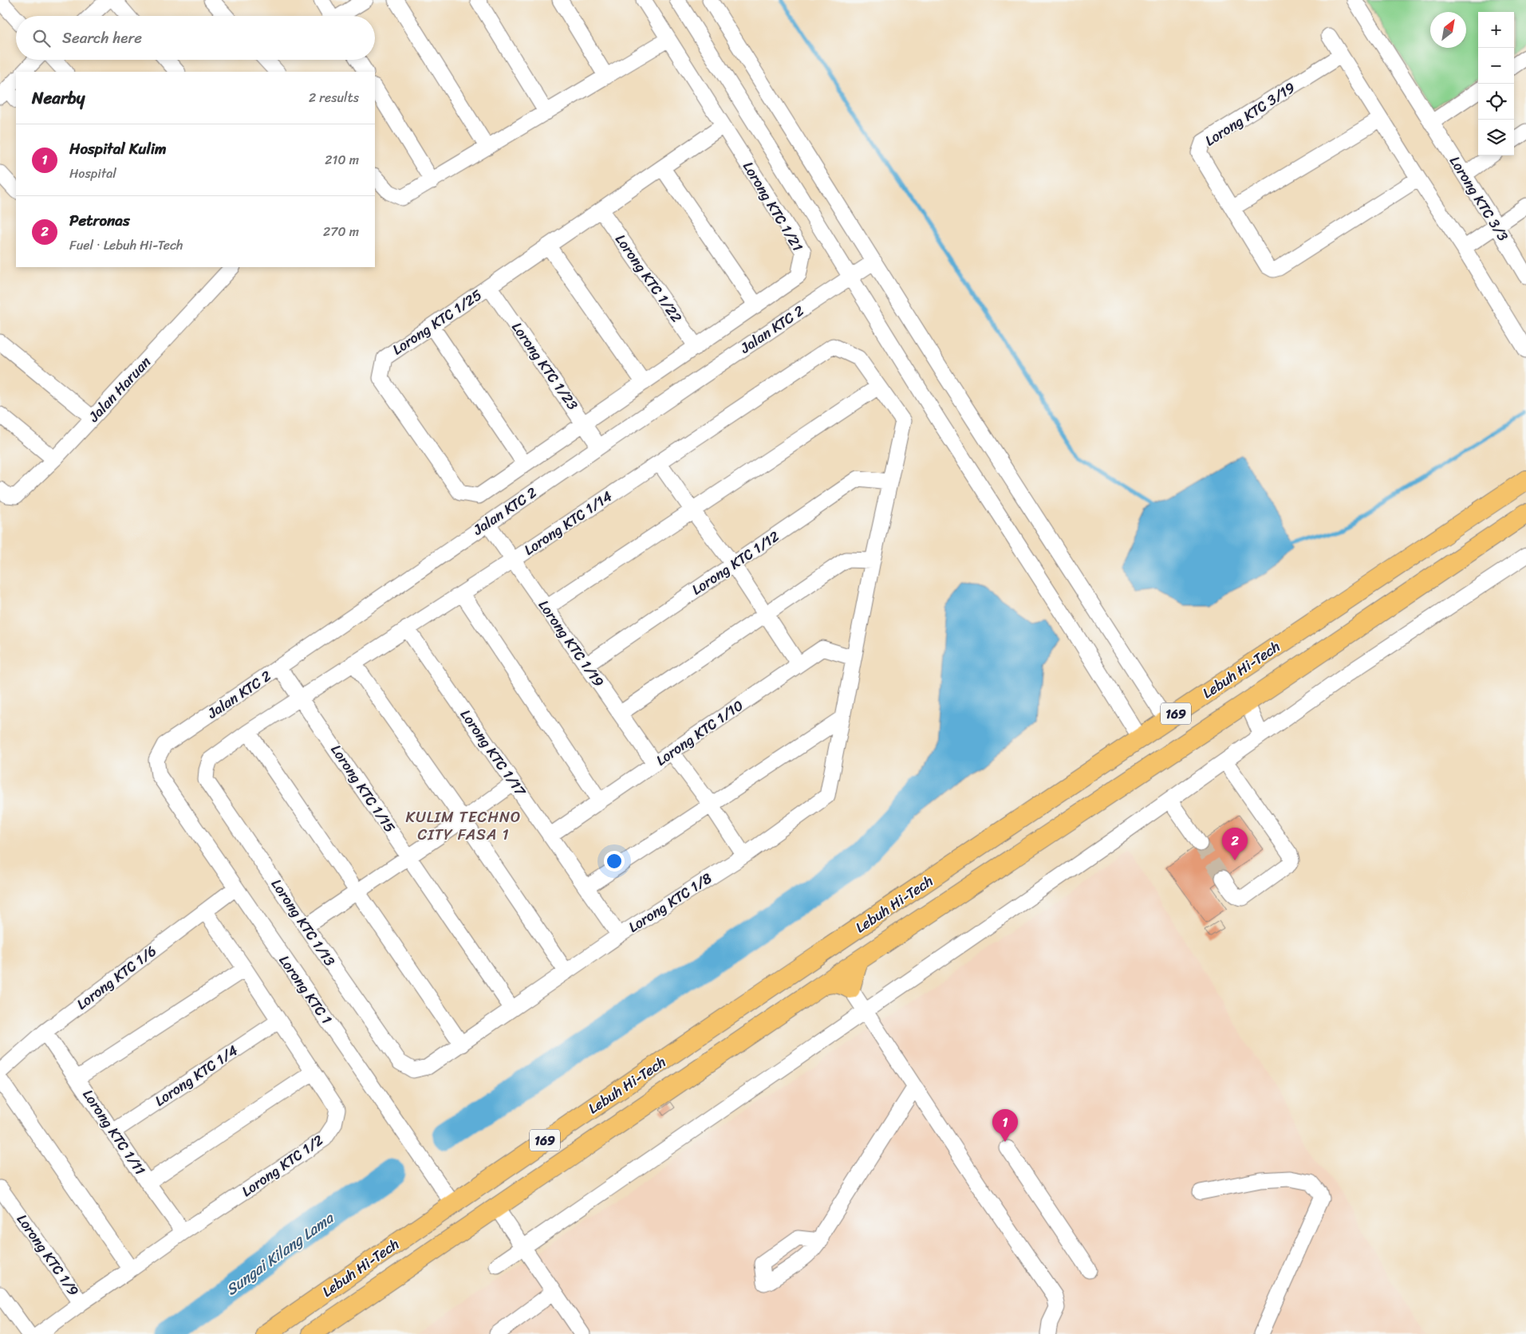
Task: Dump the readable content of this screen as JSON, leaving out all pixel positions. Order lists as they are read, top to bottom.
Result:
{
  "streets": {
    "main road": ["Lebuh Hi-Tech", "169"],
    "street": [
      "Lorong KTC 3/19",
      "Lorong KTC 3/3",
      "Lorong KTC 1/21",
      "Lorong KTC 1/22",
      "Lorong KTC 1/25",
      "Jalan KTC 2",
      "Lorong KTC 1/23",
      "Jalan Haruan",
      "Lorong KTC 1/14",
      "Lorong KTC 1/12",
      "Lorong KTC 1/19",
      "Lorong KTC 1/10",
      "Lorong KTC 1/17",
      "Lorong KTC 1/15",
      "Lorong KTC 1/8",
      "Lorong KTC 1/13",
      "Lorong KTC 1/6",
      "Lorong KTC 1",
      "Lorong KTC 1/4",
      "Lorong KTC 1/11",
      "Lorong KTC 1/2",
      "Lorong KTC 1/9"
    ]
  },
  "crossings": [
    ["Lorong KTC 1/21", "Lorong KTC 1/22"],
    ["Lorong KTC 1/21", "Lorong KTC 1/25"],
    ["Lorong KTC 1/21", "Lorong KTC 1/23"],
    ["Lorong KTC 1/22", "Lorong KTC 1/25"],
    ["Lorong KTC 1/25", "Lorong KTC 1/23"],
    ["Jalan KTC 2", "Lorong KTC 1/23"],
    ["Jalan KTC 2", "Lorong KTC 1/19"],
    ["Jalan KTC 2", "Lorong KTC 1/15"],
    ["Jalan KTC 2", "Lorong KTC 1"],
    ["Lorong KTC 1/14", "Lorong KTC 1/19"],
    ["Lorong KTC 1/14", "Lorong KTC 1/17"],
    ["Lorong KTC 1/14", "Lorong KTC 1/15"],
    ["Lorong KTC 1/14", "Lorong KTC 1/13"],
    ["Lorong KTC 1/12", "Lorong KTC 1/19"],
    ["Lorong KTC 1/19", "Lorong KTC 1/10"],
    ["Lebuh Hi-Tech", "Lorong KTC 1"],
    ["Lorong KTC 1/10", "Lorong KTC 1/17"],
    ["Lorong KTC 1/17", "Lorong KTC 1/8"],
    ["Lorong KTC 1/15", "Lorong KTC 1/8"],
    ["Lorong KTC 1/15", "Lorong KTC 1/13"],
    ["Lorong KTC 1/8", "Lorong KTC 1/13"],
    ["Lorong KTC 1/6", "Lorong KTC 1"],
    ["Lorong KTC 1/6", "Lorong KTC 1/11"],
    ["Lorong KTC 1/6", "Lorong KTC 1/2"],
    ["Lorong KTC 1/4", "Lorong KTC 1/11"],
    ["Lorong KTC 1/4", "Lorong KTC 1/2"],
    ["Lorong KTC 1/11", "Lorong KTC 1/2"],
    ["Lorong KTC 1/2", "Lorong KTC 1/9"]
  ],
  "districts": ["KULIM TECHNO CITY FASA 1"],
  "water": ["Sungai Kilang Lama"],
  "north": "top right",
  "page": {
    "map_buttons": ["+", "−"],
    "search": "Search here",
    "heading": ["Nearby", "2 results"],
    "list": [
      {
        "mark": "1",
        "name": "Hospital Kulim",
        "note": "Hospital",
        "value": "210 m"
      },
      {
        "mark": "2",
        "name": "Petronas",
        "note": "Fuel · Lebuh Hi-Tech",
        "value": "270 m"
      }
    ],
    "pins": ["2", "1"]
  }
}
